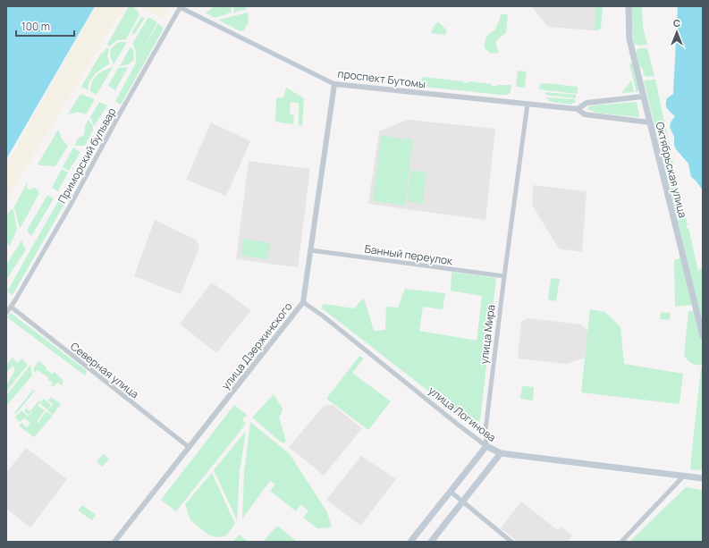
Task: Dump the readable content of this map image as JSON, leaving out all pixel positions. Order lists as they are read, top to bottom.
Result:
{
  "streets": {
    "main road": ["Октябрьская улица", "улица Логинова"],
    "street": [
      "проспект Бутомы",
      "Приморский бульвар",
      "Банный переулок",
      "улица Мира",
      "улица Дзержинского",
      "Северная улица"
    ]
  },
  "crossings": [
    ["проспект Бутомы", "Приморский бульвар"],
    ["проспект Бутомы", "Октябрьская улица"],
    ["проспект Бутомы", "улица Мира"],
    ["проспект Бутомы", "улица Дзержинского"],
    ["Приморский бульвар", "Северная улица"],
    ["Банный переулок", "улица Мира"],
    ["Банный переулок", "улица Дзержинского"],
    ["улица Мира", "улица Логинова"],
    ["улица Дзержинского", "Северная улица"],
    ["улица Дзержинского", "улица Логинова"]
  ],
  "scale_bar": "100 m",
  "north": "top"
}
